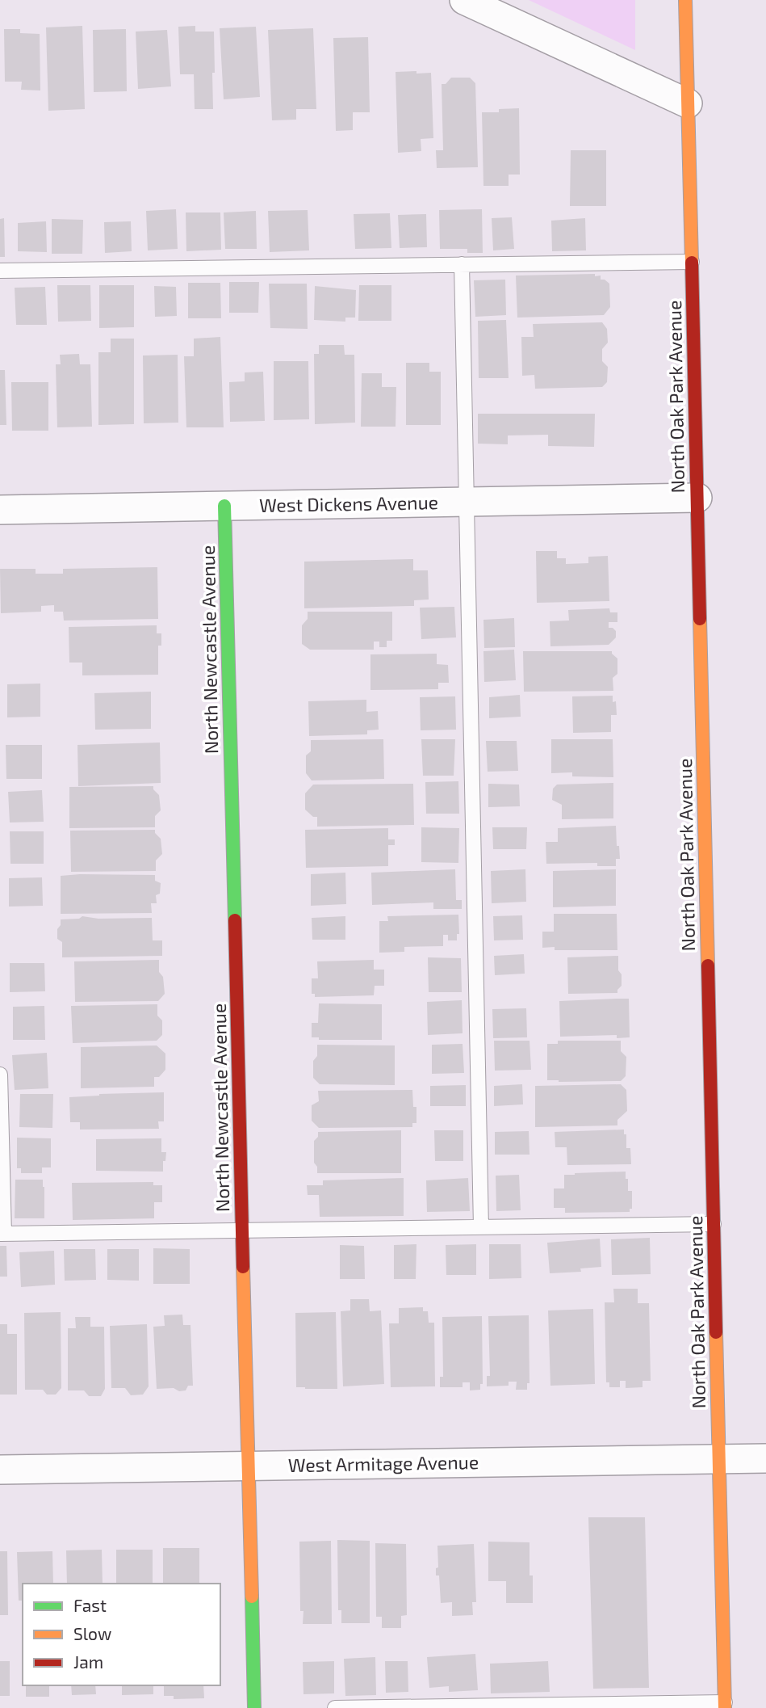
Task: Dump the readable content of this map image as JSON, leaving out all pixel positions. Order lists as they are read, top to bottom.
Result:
{
  "streets": {
    "street": [
      "North Oak Park Avenue",
      "West Dickens Avenue",
      "North Newcastle Avenue",
      "West Armitage Avenue"
    ]
  },
  "crossings": [
    ["North Oak Park Avenue", "West Dickens Avenue"],
    ["North Oak Park Avenue", "West Armitage Avenue"],
    ["West Dickens Avenue", "North Newcastle Avenue"],
    ["North Newcastle Avenue", "West Armitage Avenue"]
  ],
  "legend": ["Fast", "Slow", "Jam"]
}
